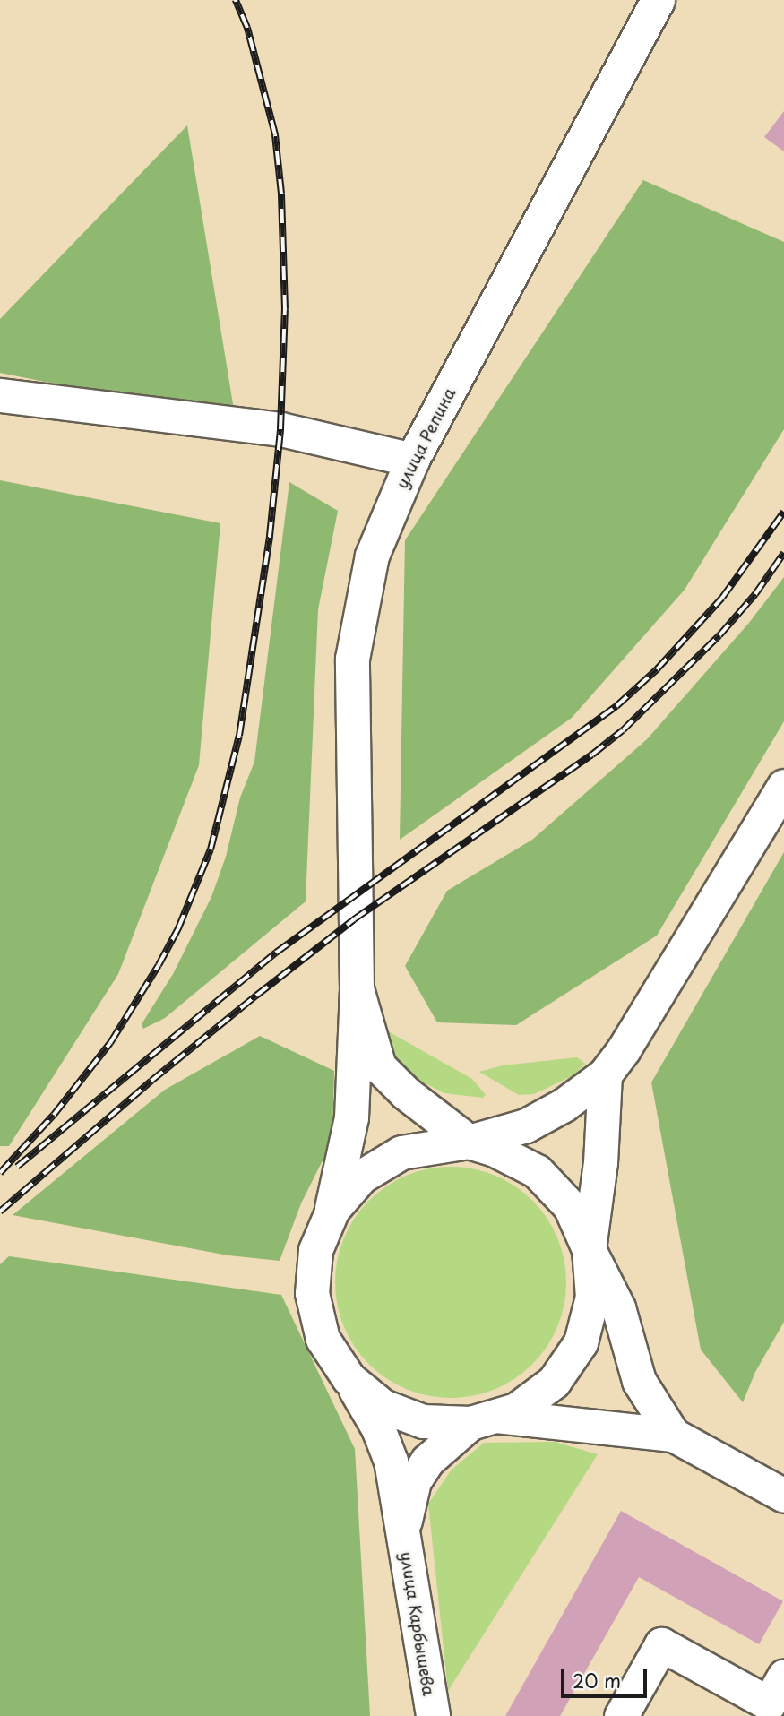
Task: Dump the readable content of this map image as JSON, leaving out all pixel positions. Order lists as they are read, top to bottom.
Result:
{
  "streets": {
    "street": ["улица Репина", "улица Карбышева"]
  },
  "scale_bar": "20 m"
}
